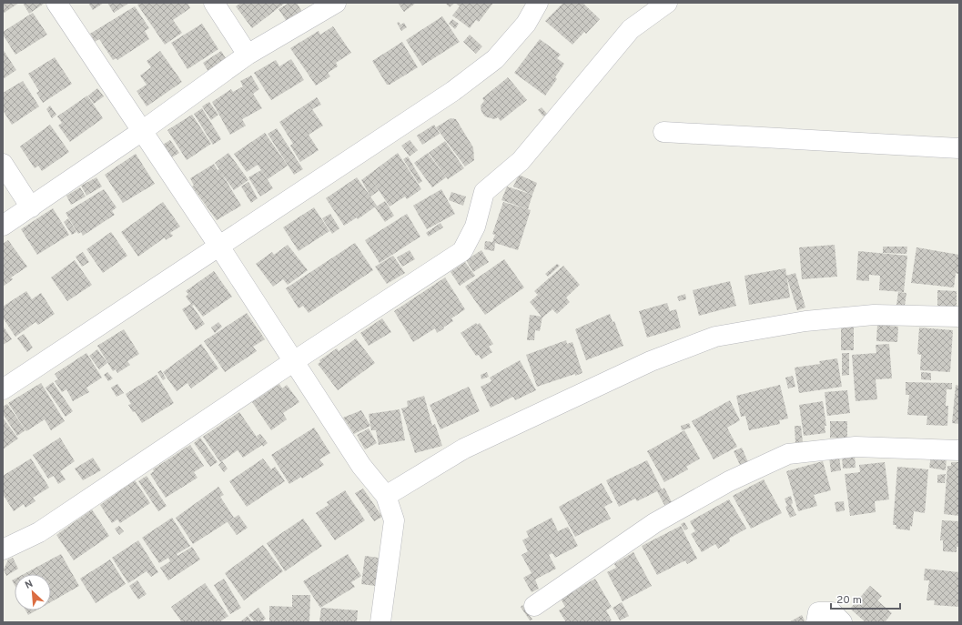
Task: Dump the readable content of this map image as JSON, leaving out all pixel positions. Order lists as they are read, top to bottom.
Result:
{
  "scale_bar": "20 m",
  "north": "top left"
}
